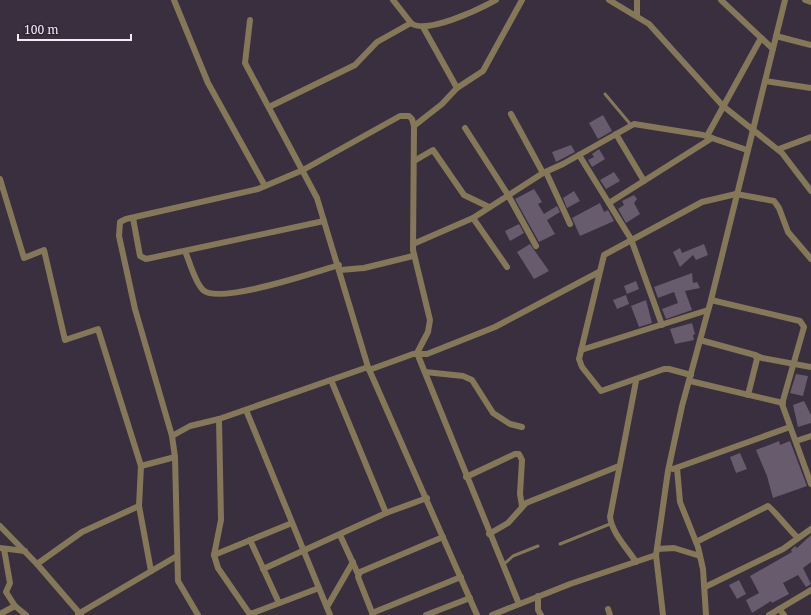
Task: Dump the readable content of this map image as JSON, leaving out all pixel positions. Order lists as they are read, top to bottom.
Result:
{
  "scale_bar": "100 m"
}
